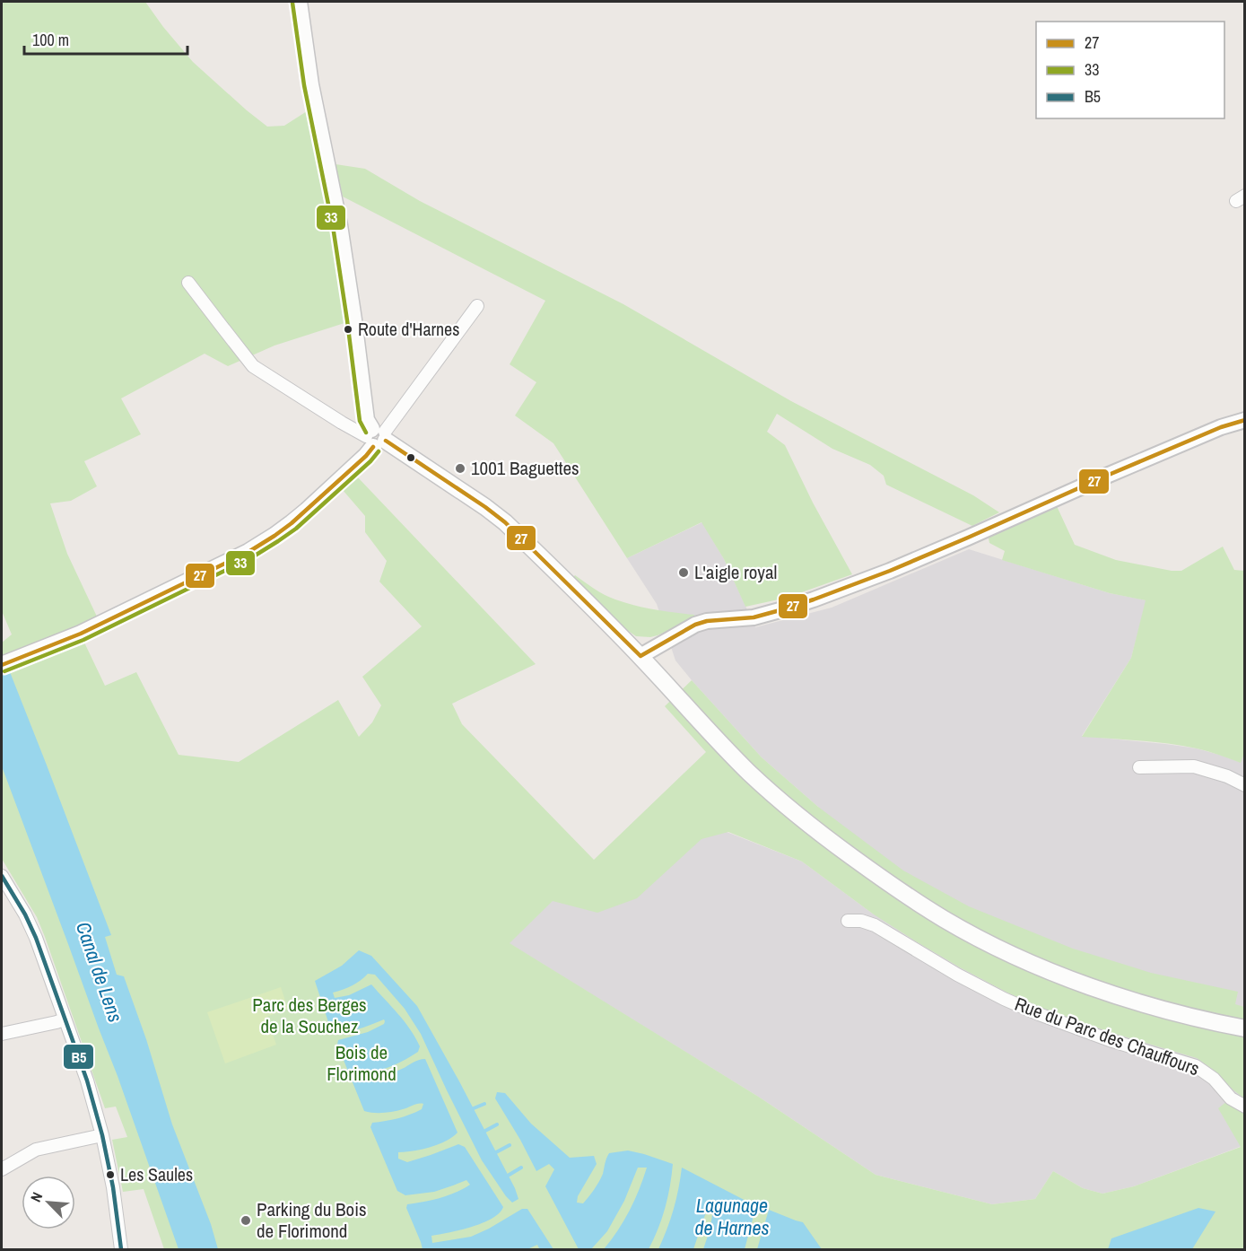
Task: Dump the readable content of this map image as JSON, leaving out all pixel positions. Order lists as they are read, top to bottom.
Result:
{
  "streets": {
    "street": ["Rue du Parc des Chauffours"]
  },
  "water": ["Canal de Lens", "Lagunage de Harnes"],
  "parks": ["Parc des Berges de la Souchez", "Bois de Florimond"],
  "places": [
    "Route d'Harnes",
    "1001 Baguettes",
    "L'aigle royal",
    "Les Saules",
    "Parking du Bois de Florimond"
  ],
  "lines": ["transit line 33", "transit line 27", "transit line B5"],
  "legend": ["27", "33", "B5"],
  "scale_bar": "100 m",
  "north": "top left"
}
